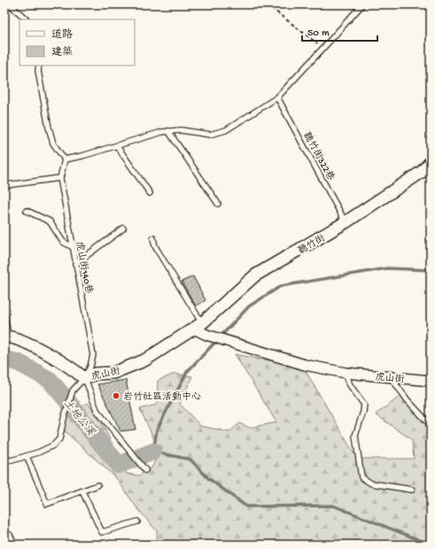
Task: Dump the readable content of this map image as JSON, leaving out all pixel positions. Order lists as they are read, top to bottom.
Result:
{
  "streets": {
    "street": ["聽竹街", "虎山街"],
    "lane": ["聽竹街322巷", "虎山街140巷"]
  },
  "crossings": [
    ["聽竹街322巷", "聽竹街"],
    ["聽竹街", "虎山街"],
    ["虎山街140巷", "虎山街"]
  ],
  "water": ["土地公溪"],
  "places": ["岩竹社區活動中心"],
  "legend": ["道路", "建築"],
  "scale_bar": "50 m"
}
